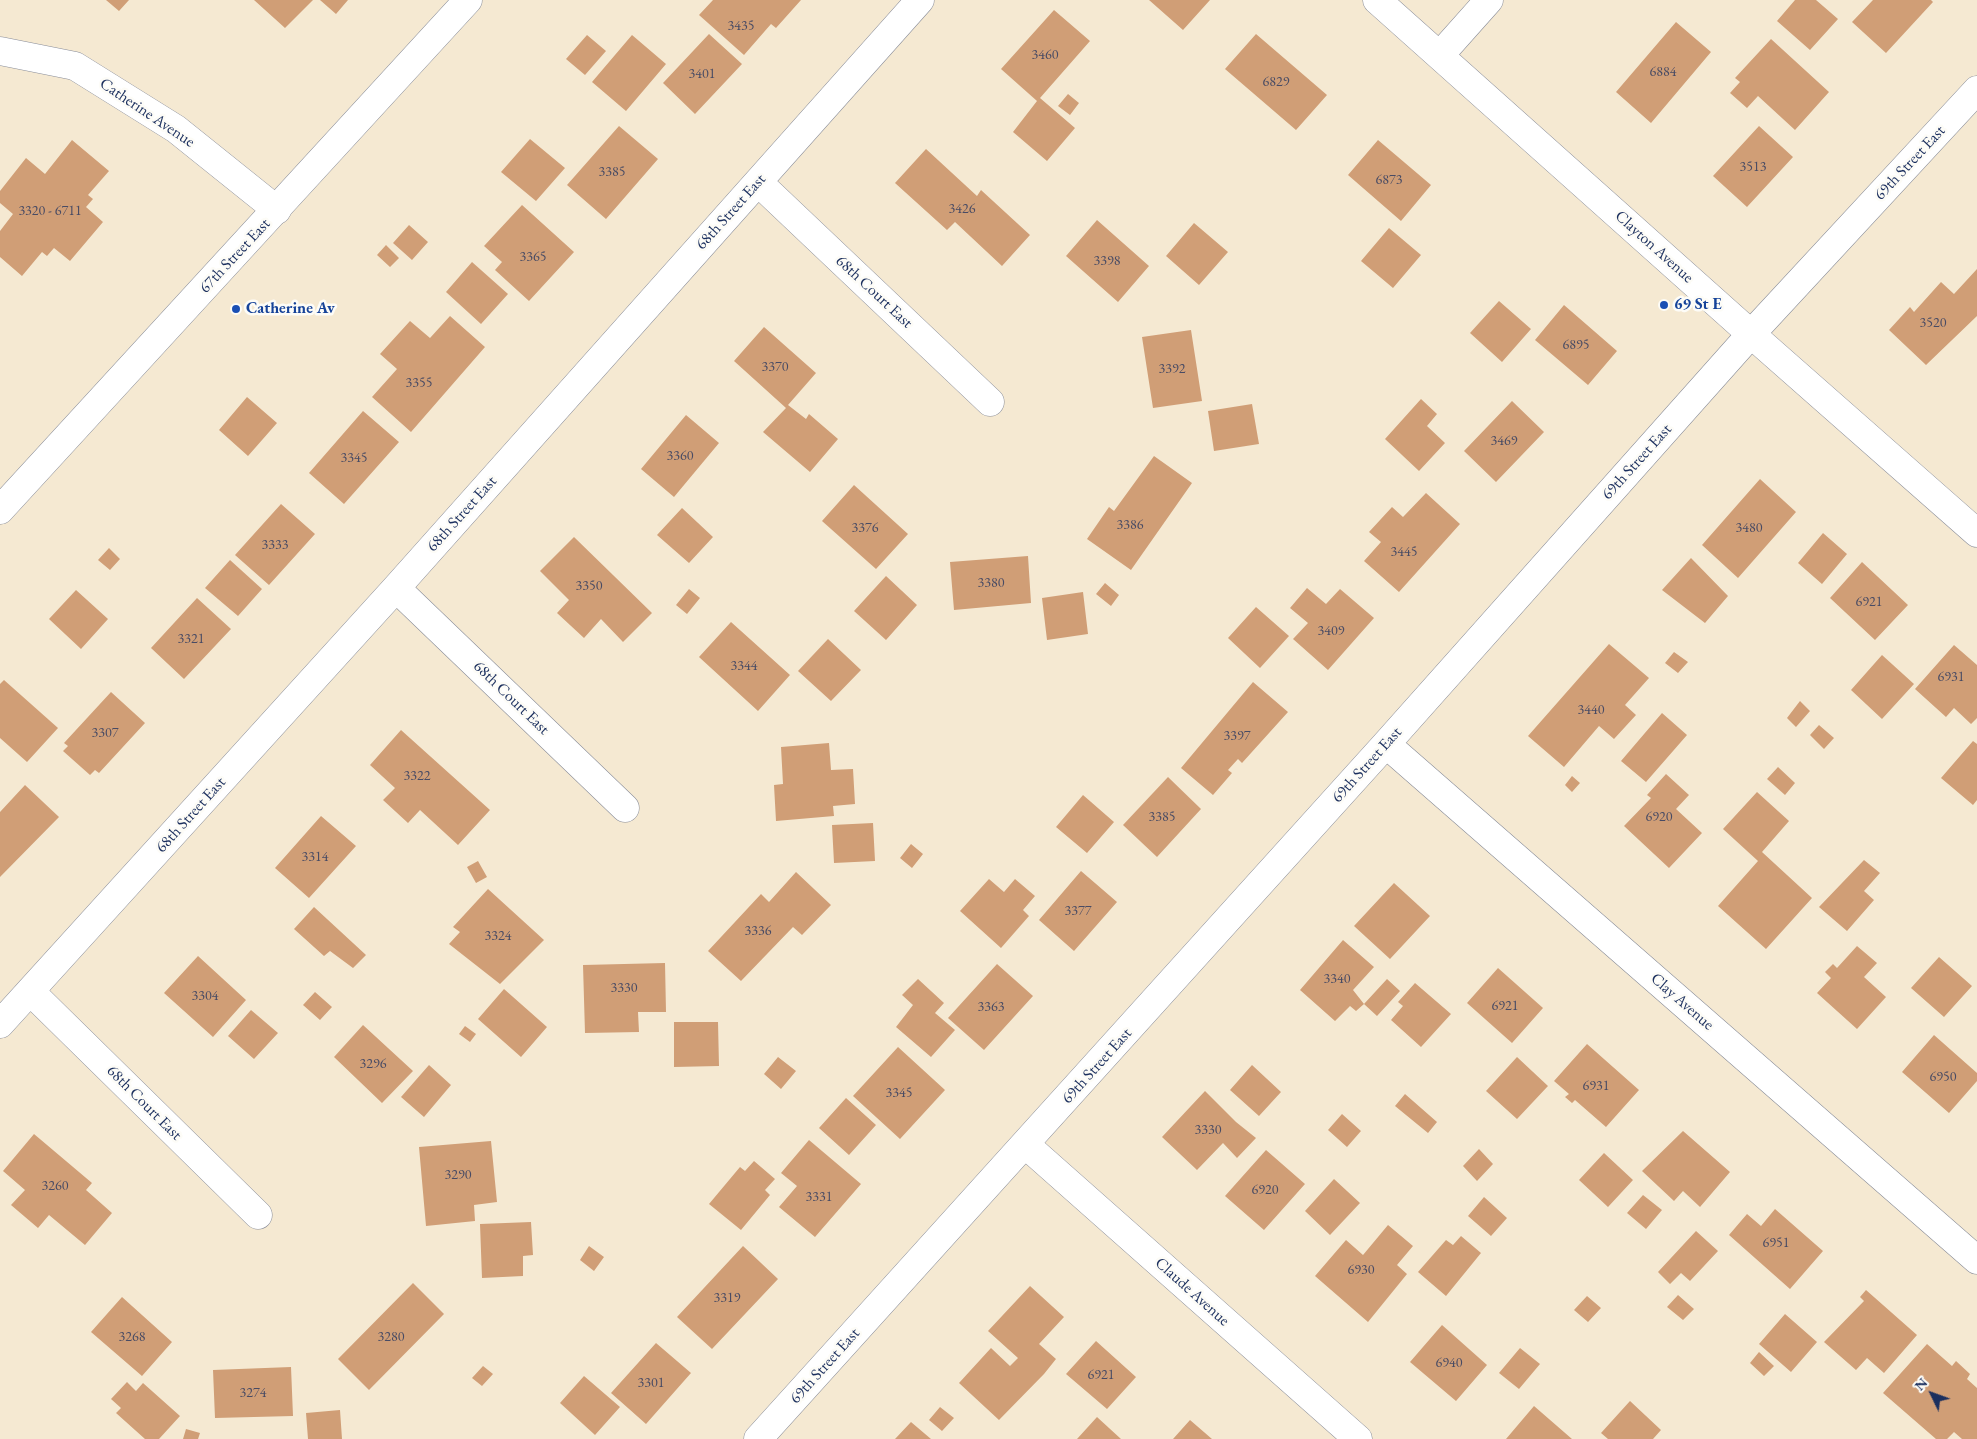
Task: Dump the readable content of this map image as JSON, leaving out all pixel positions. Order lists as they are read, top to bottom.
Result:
{
  "streets": {
    "street": [
      "Catherine Avenue",
      "69th Street East",
      "68th Street East",
      "Clayton Avenue",
      "67th Street East",
      "68th Court East",
      "Clay Avenue",
      "Claude Avenue"
    ]
  },
  "crossings": [
    ["Catherine Avenue", "67th Street East"],
    ["69th Street East", "Clayton Avenue"],
    ["69th Street East", "Clay Avenue"],
    ["69th Street East", "Claude Avenue"],
    ["68th Street East", "68th Court East"]
  ],
  "places": ["69 St E", "Catherine Av"],
  "house_numbers": [
    "3435",
    "3460",
    "6884",
    "3401",
    "6829",
    "3513",
    "3385",
    "6873",
    "3426",
    "3320 - 6711",
    "3365",
    "3398",
    "3520",
    "6895",
    "3370",
    "3392",
    "3355",
    "3469",
    "3360",
    "3345",
    "3386",
    "3376",
    "3480",
    "3333",
    "3445",
    "3380",
    "3350",
    "6921",
    "3409",
    "3321",
    "3344",
    "6931",
    "3440",
    "3307",
    "3397",
    "3322",
    "3385",
    "6920",
    "3314",
    "3377",
    "3336",
    "3324",
    "3340",
    "3330",
    "3304",
    "6921",
    "3363",
    "3296",
    "6950",
    "6931",
    "3345",
    "3330",
    "3290",
    "3260",
    "6920",
    "3331",
    "6951",
    "6930",
    "3319",
    "3268",
    "3280",
    "6940",
    "6921",
    "3301",
    "3274"
  ],
  "north": "top left"
}
